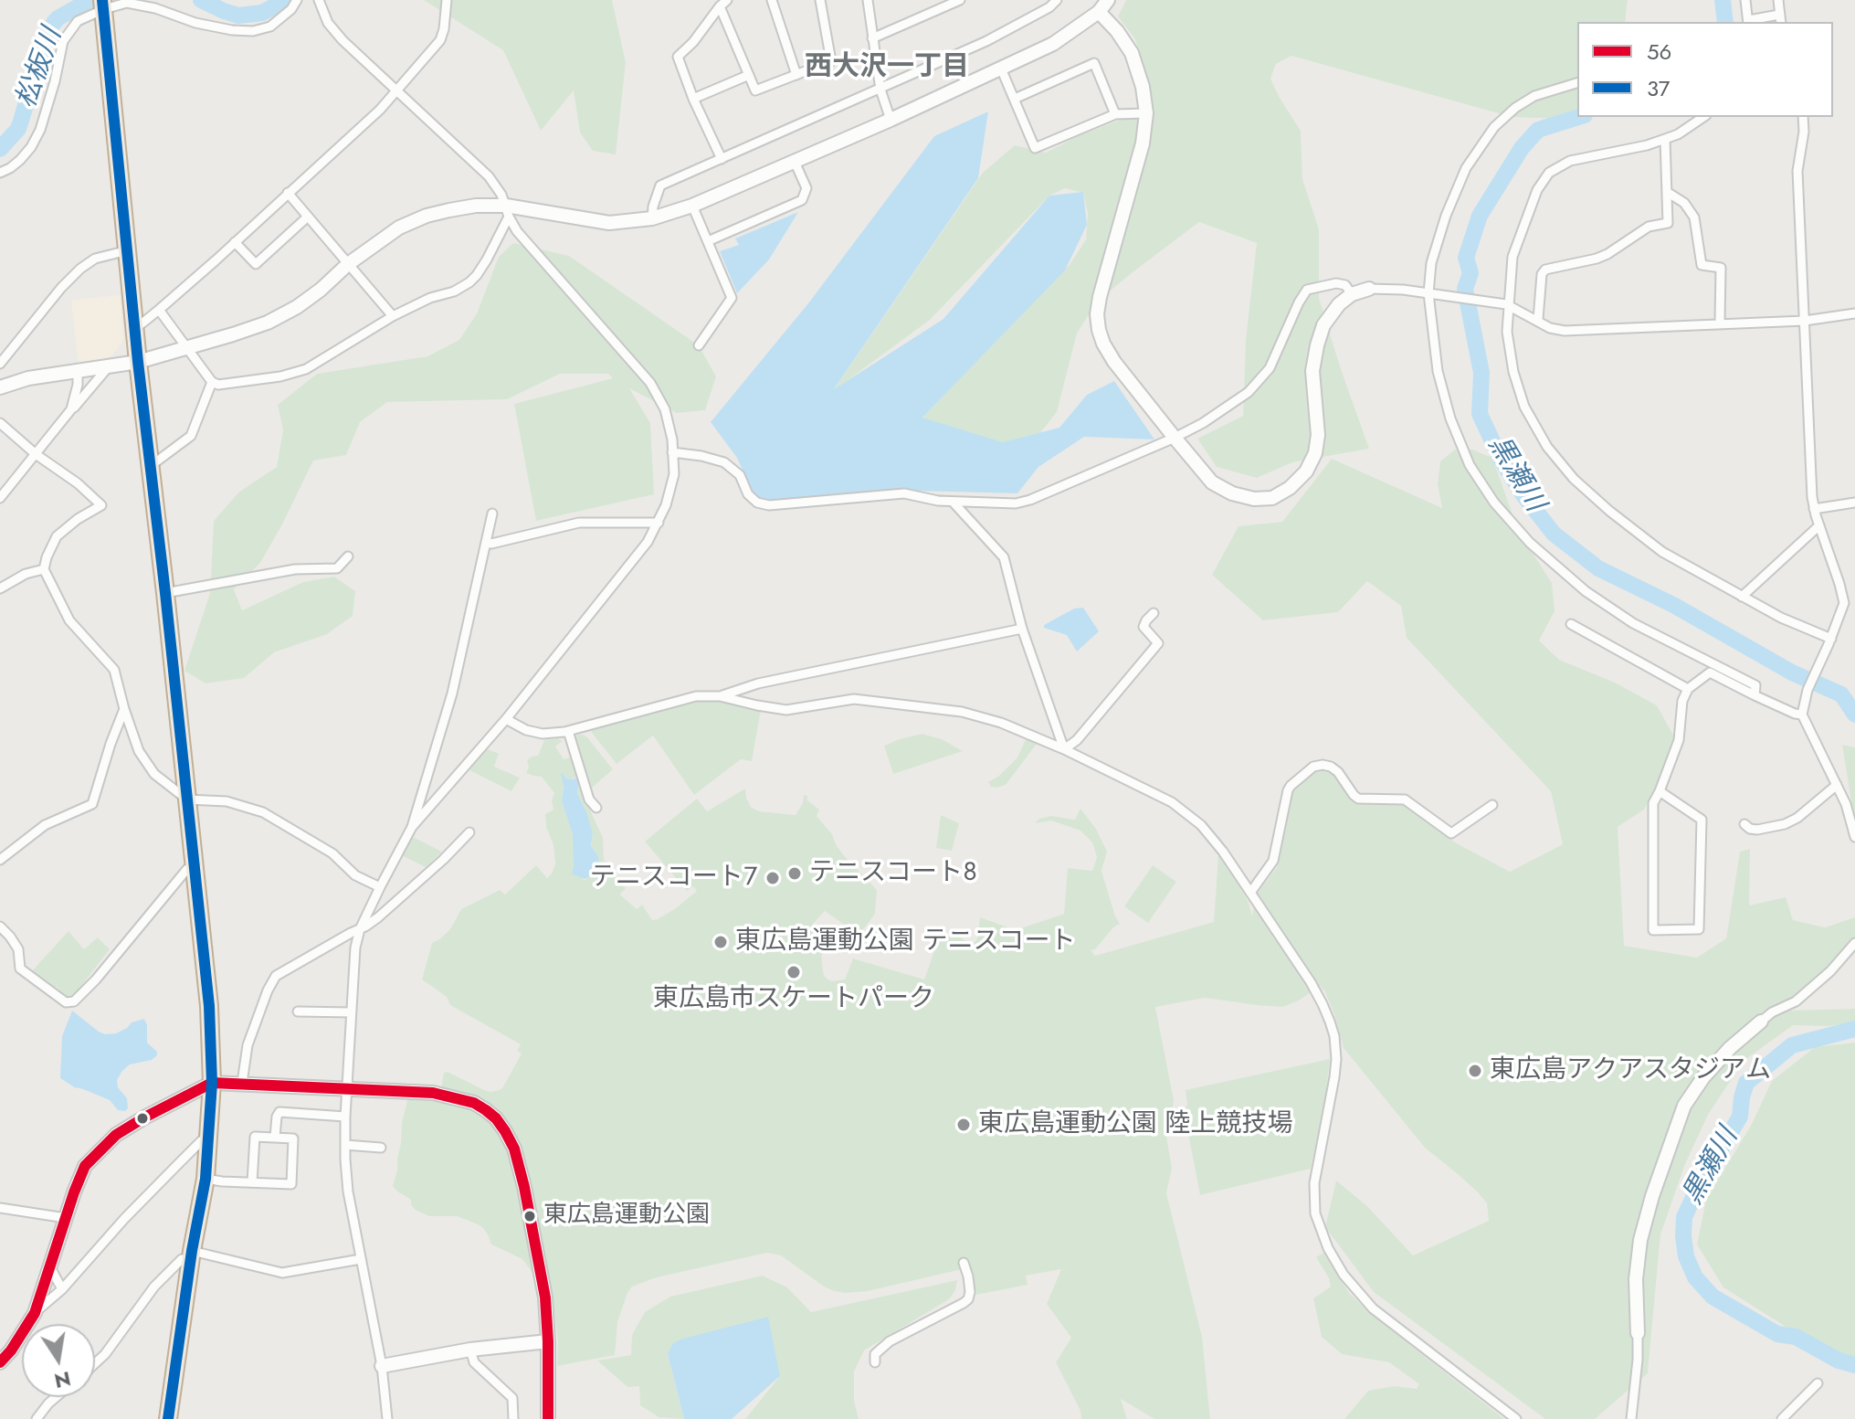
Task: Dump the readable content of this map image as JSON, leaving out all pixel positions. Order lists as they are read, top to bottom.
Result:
{
  "districts": ["西大沢一丁目"],
  "water": ["松板川", "黒瀬川"],
  "places": [
    "テニスコート８",
    "テニスコート７",
    "東広島運動公園 テニスコート",
    "東広島市スケートパーク",
    "東広島アクアスタジアム",
    "東広島運動公園 陸上競技場",
    "東広島運動公園"
  ],
  "lines": ["transit line 37", "transit line 56"],
  "legend": ["56", "37"],
  "north": "bottom"
}
